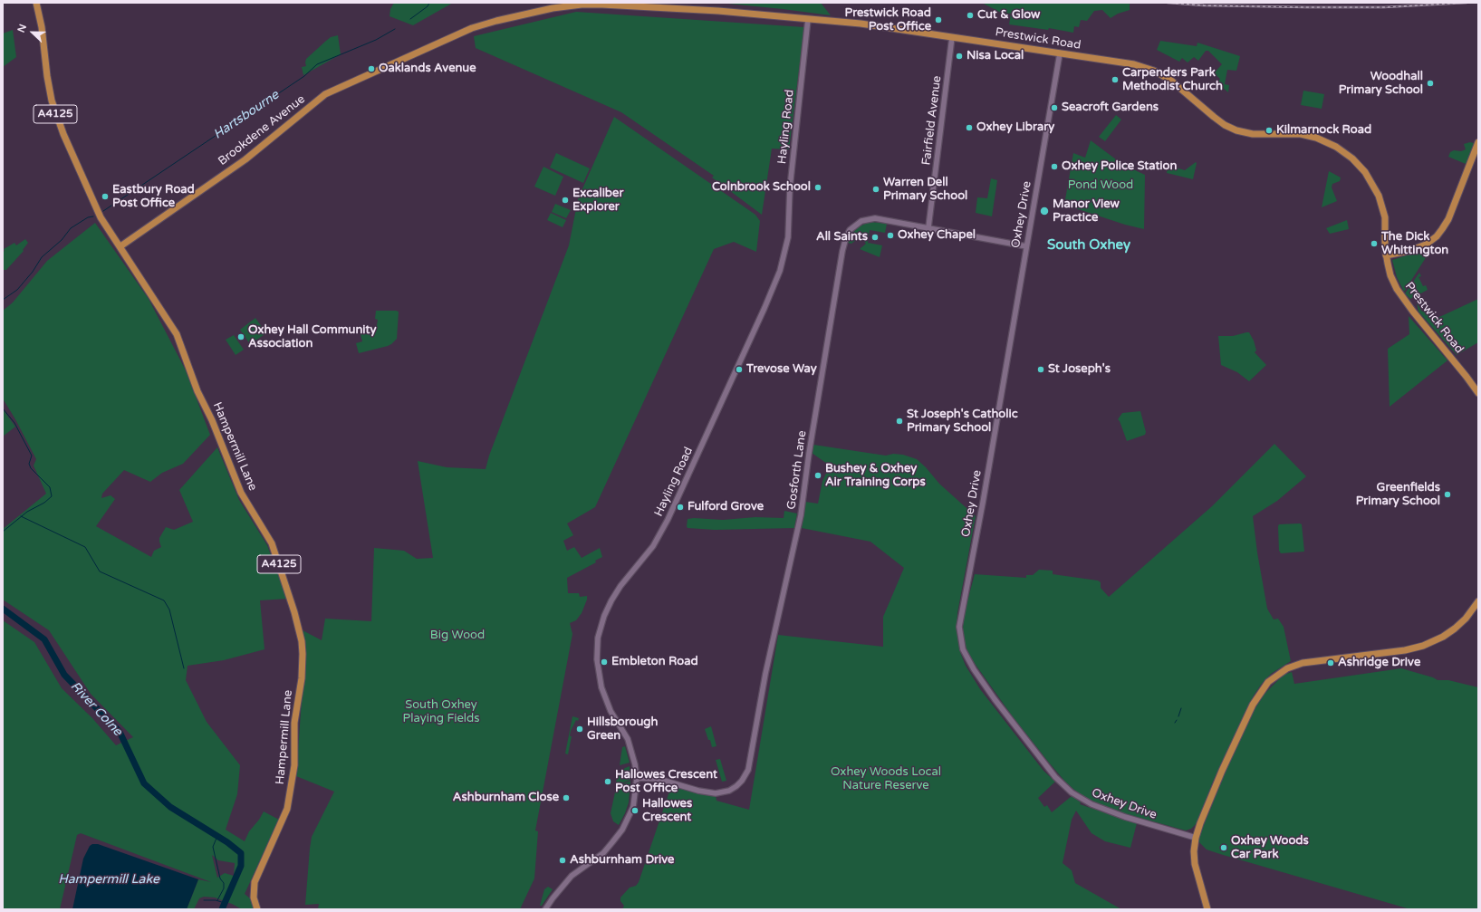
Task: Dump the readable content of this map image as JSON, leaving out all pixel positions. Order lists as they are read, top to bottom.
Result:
{
  "streets": {
    "main road": [
      "Prestwick Road",
      "A4125",
      "Brookdene Avenue",
      "Hampermill Lane"
    ],
    "street": [
      "Fairfield Avenue",
      "Hayling Road",
      "Oxhey Drive",
      "Gosforth Lane"
    ]
  },
  "crossings": [
    ["Prestwick Road", "Fairfield Avenue"],
    ["Prestwick Road", "Hayling Road"],
    ["Prestwick Road", "Brookdene Avenue"],
    ["Prestwick Road", "Oxhey Drive"],
    ["Fairfield Avenue", "Gosforth Lane"],
    ["Hayling Road", "Gosforth Lane"],
    ["Brookdene Avenue", "Hampermill Lane"],
    ["Oxhey Drive", "Gosforth Lane"]
  ],
  "districts": ["South Oxhey"],
  "water": ["Hartsbourne", "River Colne", "Hampermill Lake"],
  "parks": [
    "Pond Wood",
    "Big Wood",
    "South Oxhey Playing Fields",
    "Oxhey Woods Local Nature Reserve"
  ],
  "places": [
    "Cut & Glow",
    "Prestwick Road Post Office",
    "Nisa Local",
    "Oaklands Avenue",
    "Carpenders Park Methodist Church",
    "Woodhall Primary School",
    "Seacroft Gardens",
    "Oxhey Library",
    "Kilmarnock Road",
    "Oxhey Police Station",
    "Colnbrook School",
    "Warren Dell Primary School",
    "Eastbury Road Post Office",
    "Excaliber Explorer",
    "Manor View Practice",
    "Oxhey Chapel",
    "All Saints",
    "The Dick Whittington",
    "Oxhey Hall Community Association",
    "Trevose Way",
    "St Joseph's",
    "St Joseph's Catholic Primary School",
    "Bushey & Oxhey Air Training Corps",
    "Greenfields Primary School",
    "Fulford Grove",
    "Embleton Road",
    "Ashridge Drive",
    "Hillsborough Green",
    "Hallowes Crescent Post Office",
    "Ashburnham Close",
    "Hallowes Crescent",
    "Oxhey Woods Car Park",
    "Ashburnham Drive"
  ],
  "north": "left"
}
